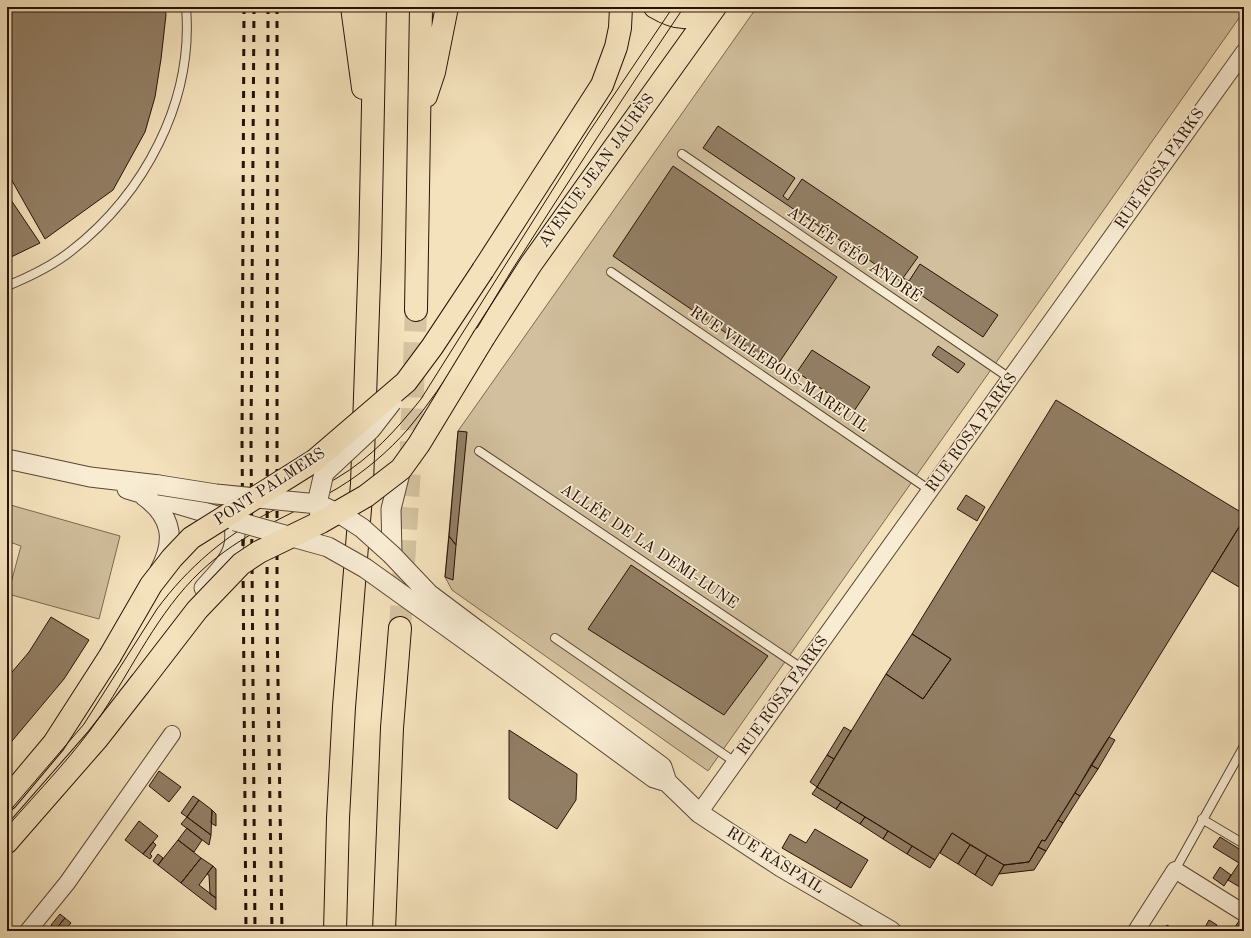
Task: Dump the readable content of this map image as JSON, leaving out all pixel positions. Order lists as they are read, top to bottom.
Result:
{
  "streets": {
    "main road": ["AVENUE JEAN JAURÈS", "PONT PALMERS"],
    "street": ["RUE ROSA PARKS", "RUE RASPAIL"],
    "lane": ["ALLÉE GÉO ANDRÉ", "RUE VILLEBOIS-MAREUIL", "ALLÉE DE LA DEMI-LUNE"]
  },
  "crossings": [
    ["RUE ROSA PARKS", "ALLÉE GÉO ANDRÉ"],
    ["RUE ROSA PARKS", "RUE VILLEBOIS-MAREUIL"],
    ["RUE ROSA PARKS", "ALLÉE DE LA DEMI-LUNE"],
    ["RUE ROSA PARKS", "RUE RASPAIL"]
  ]
}
